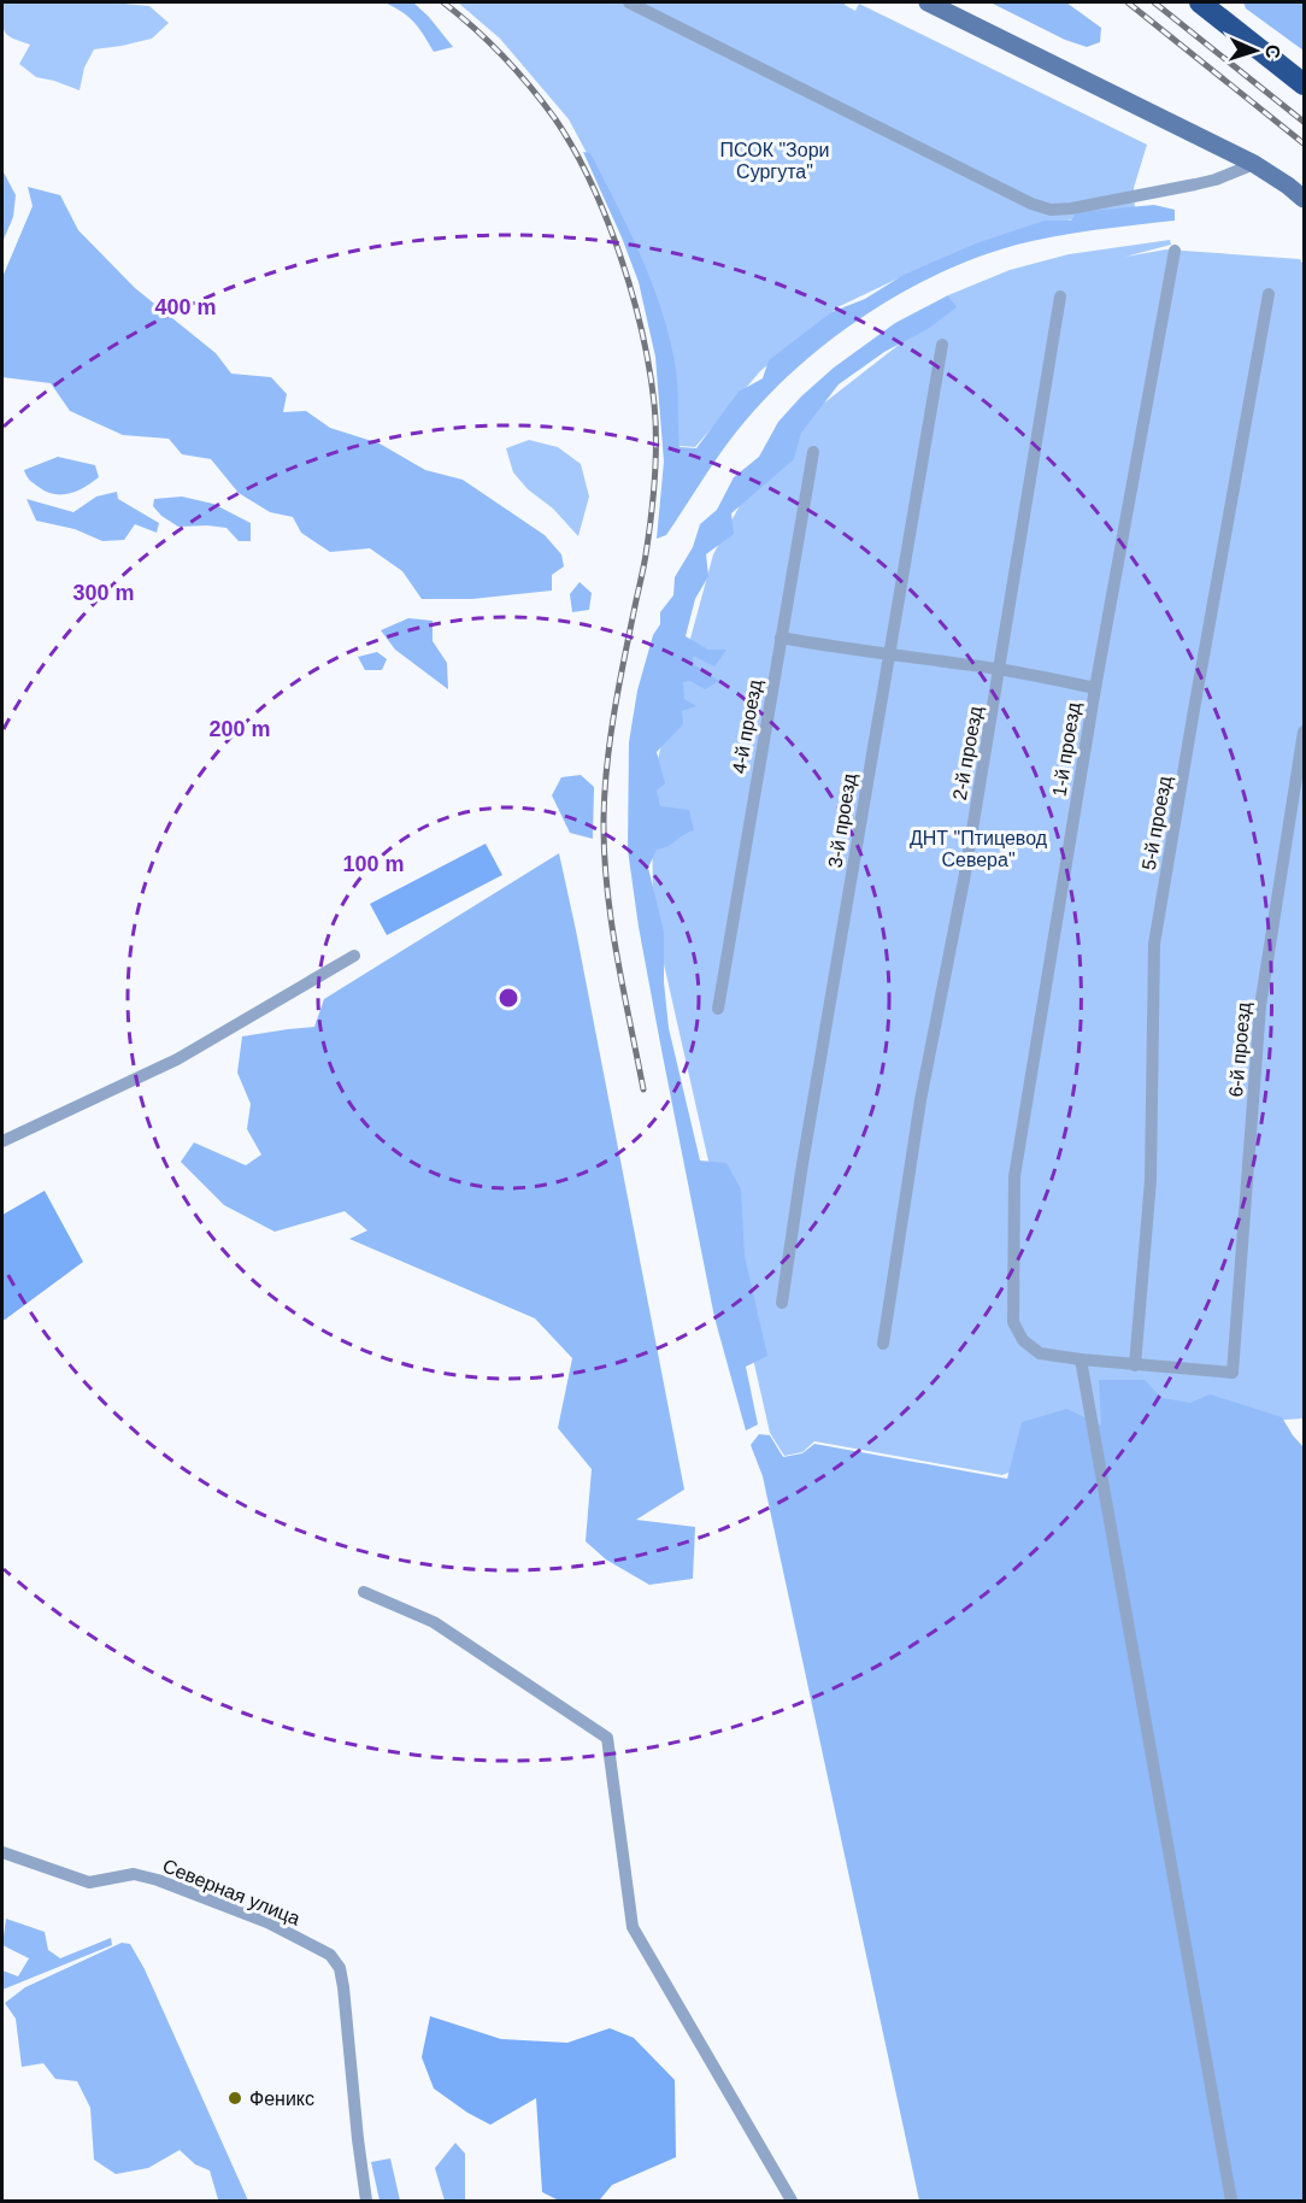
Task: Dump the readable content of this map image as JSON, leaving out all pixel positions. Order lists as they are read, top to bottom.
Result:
{
  "streets": {
    "street": [
      "4-й проезд",
      "1-й проезд",
      "2-й проезд",
      "3-й проезд",
      "5-й проезд",
      "6-й проезд",
      "Северная улица"
    ]
  },
  "crossings": [
    ["5-й проезд", "6-й проезд"]
  ],
  "parks": ["ПСОК \"Зори Сургута\"", "ДНТ \"Птицевод Севера\""],
  "places": ["Феникс"],
  "north": "right",
  "rings": [
    "400 m",
    "300 m",
    "200 m",
    "100 m"
  ]
}
